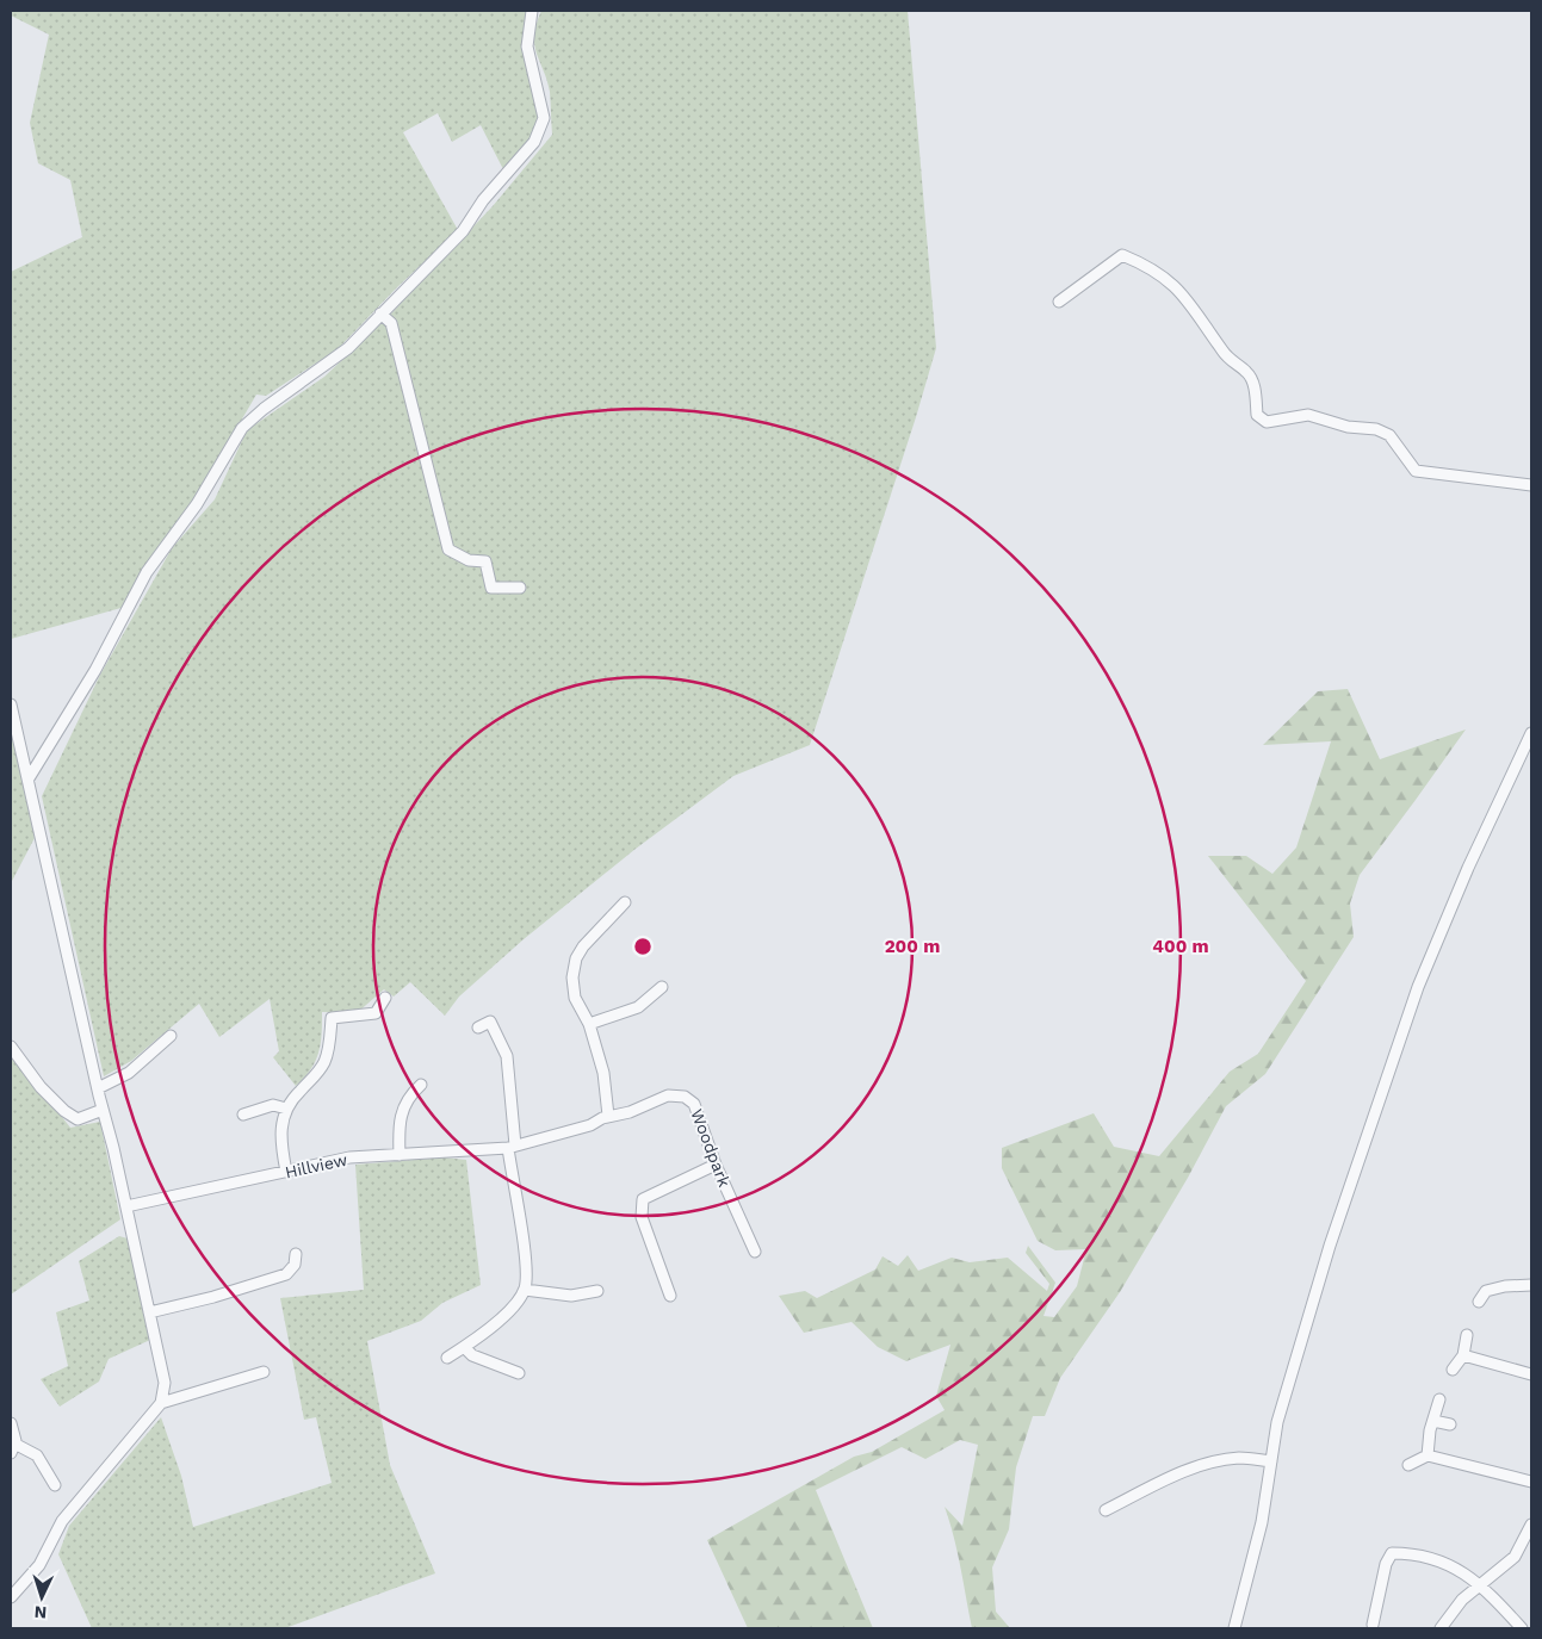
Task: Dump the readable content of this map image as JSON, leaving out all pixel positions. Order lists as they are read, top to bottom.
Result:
{
  "streets": {
    "street": ["Woodpark", "Hillview"]
  },
  "crossings": [
    ["Woodpark", "Hillview"]
  ],
  "north": "bottom",
  "rings": ["200 m", "400 m"]
}
